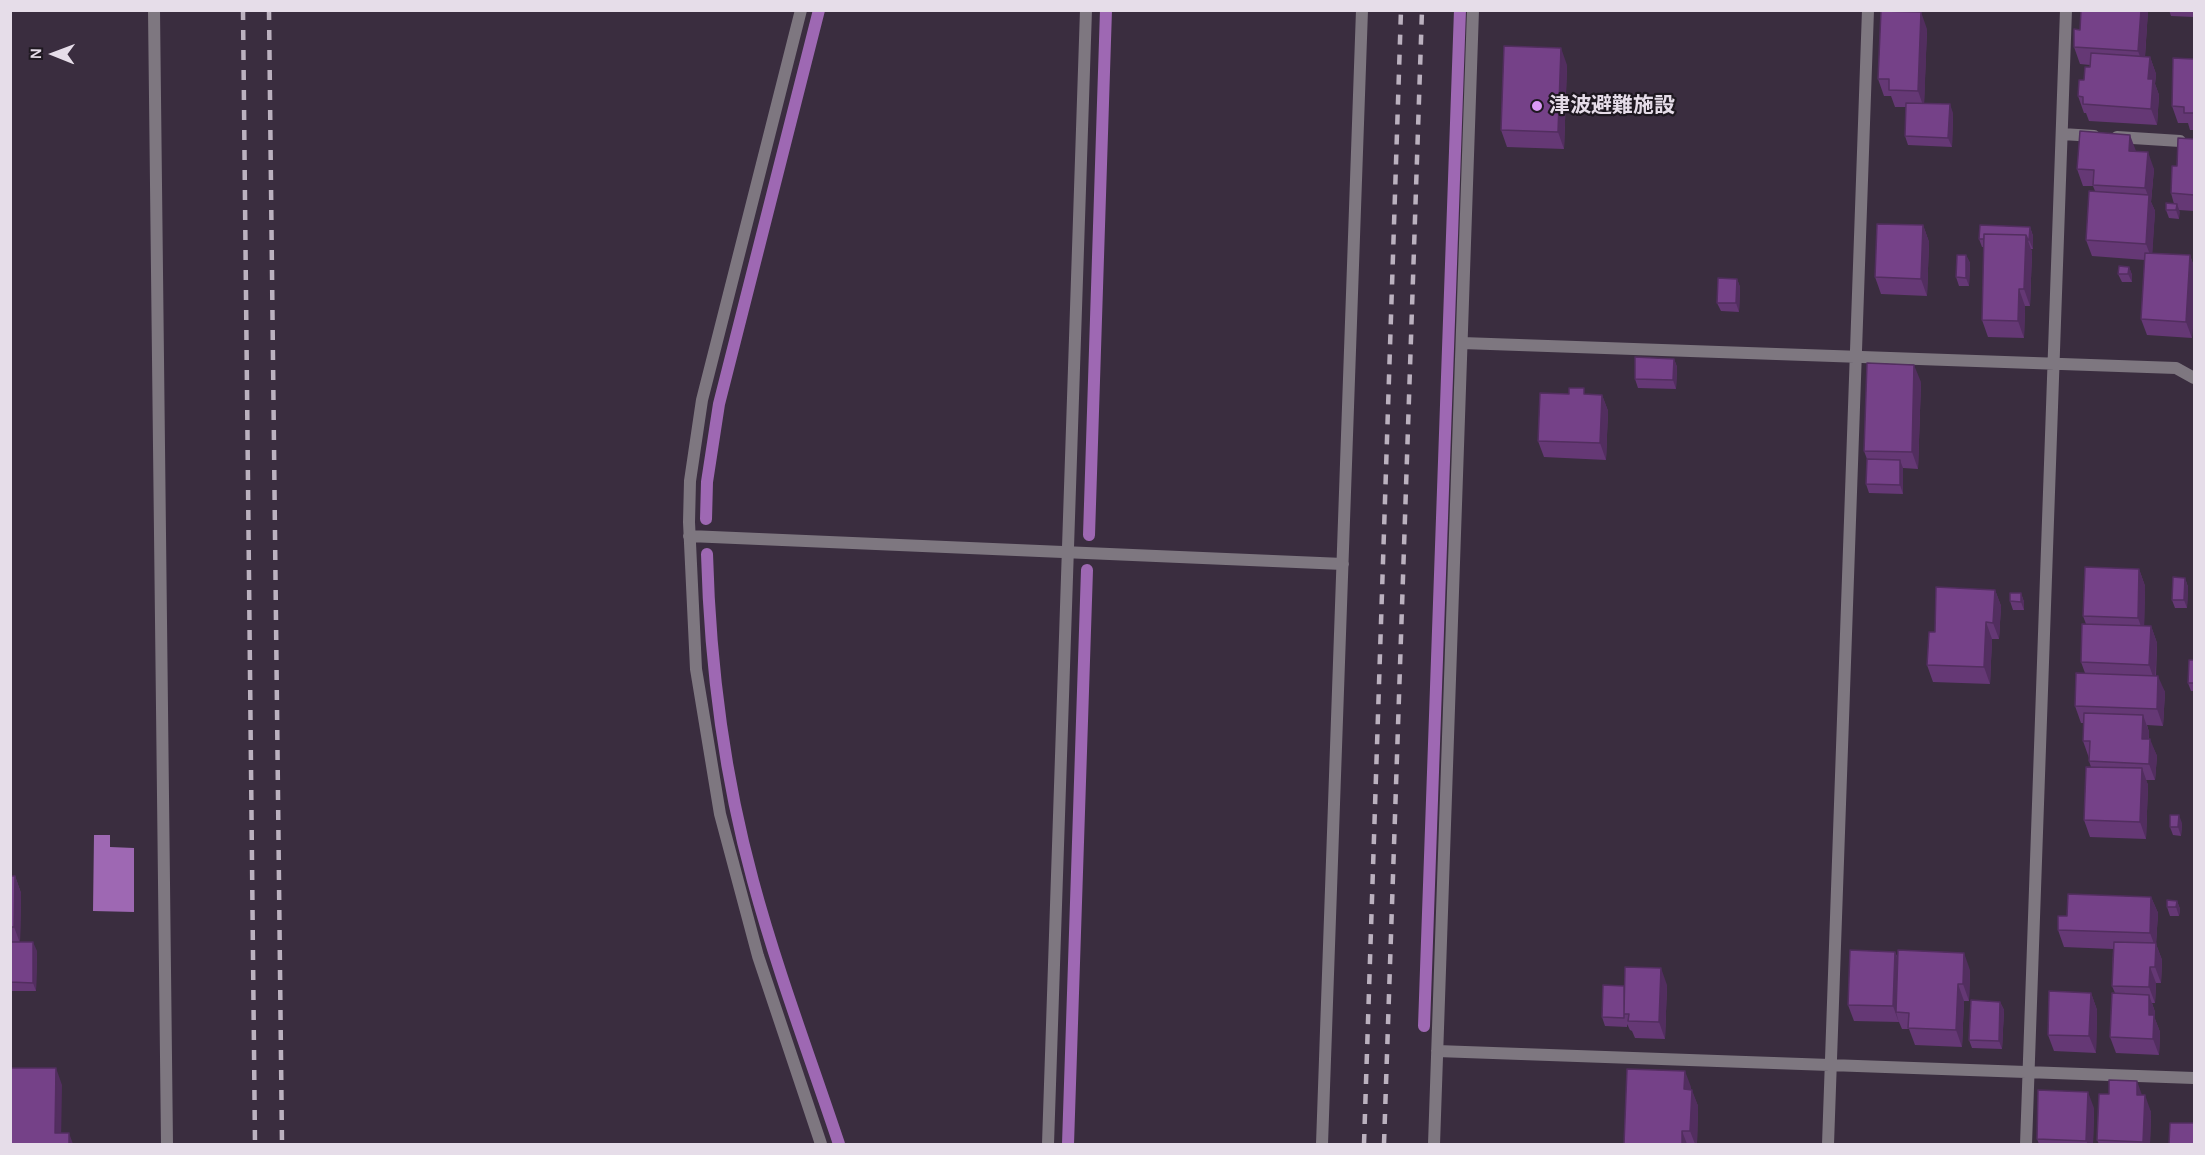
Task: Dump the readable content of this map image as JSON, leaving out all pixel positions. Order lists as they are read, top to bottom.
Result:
{
  "places": ["津波避難施設"],
  "north": "left"
}
